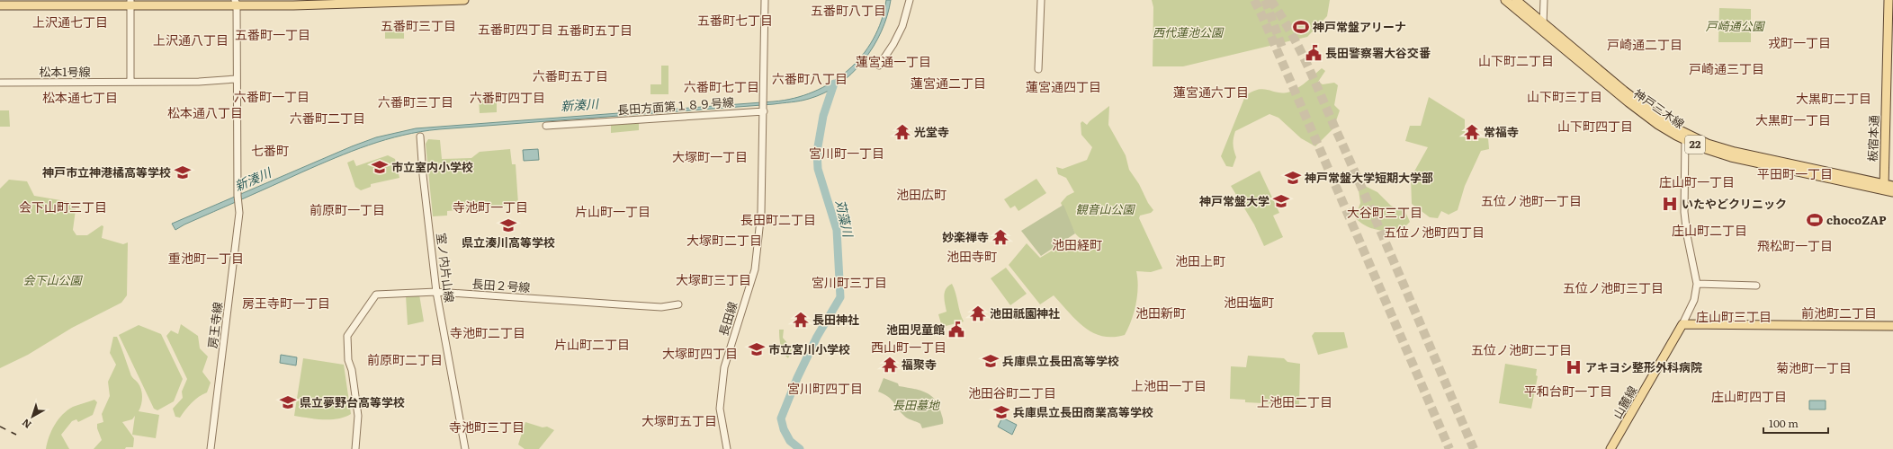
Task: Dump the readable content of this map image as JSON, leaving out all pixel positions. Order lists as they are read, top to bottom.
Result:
{
  "streets": {
    "main road": [
      "神戸三木線",
      "板宿本通",
      "22",
      "山麓線"
    ],
    "street": [
      "松本1号線",
      "長田方面第１８９号線",
      "室ノ内片山線",
      "長田２号線",
      "長田線",
      "房王寺線"
    ]
  },
  "crossings": [
    ["松本1号線", "房王寺線"],
    ["長田方面第１８９号線", "長田線"],
    ["神戸三木線", "板宿本通"],
    ["室ノ内片山線", "長田２号線"]
  ],
  "districts": [
    "五番町八丁目",
    "五番町七丁目",
    "上沢通七丁目",
    "五番町三丁目",
    "五番町四丁目",
    "五番町五丁目",
    "五番町一丁目",
    "上沢通八丁目",
    "戎町一丁目",
    "戸崎通二丁目",
    "山下町二丁目",
    "蓮宮通一丁目",
    "戸崎通三丁目",
    "六番町五丁目",
    "六番町八丁目",
    "蓮宮通二丁目",
    "六番町七丁目",
    "蓮宮通四丁目",
    "蓮宮通六丁目",
    "六番町一丁目",
    "山下町三丁目",
    "松本通七丁目",
    "六番町四丁目",
    "大黒町二丁目",
    "六番町三丁目",
    "松本通八丁目",
    "六番町二丁目",
    "大黒町一丁目",
    "山下町四丁目",
    "七番町",
    "宮川町一丁目",
    "大塚町一丁目",
    "平田町一丁目",
    "庄山町一丁目",
    "池田広町",
    "五位ノ池町一丁目",
    "会下山町三丁目",
    "寺池町一丁目",
    "前原町一丁目",
    "片山町一丁目",
    "大谷町三丁目",
    "長田町二丁目",
    "庄山町二丁目",
    "五位ノ池町四丁目",
    "大塚町二丁目",
    "池田経町",
    "飛松町一丁目",
    "池田寺町",
    "重池町一丁目",
    "池田上町",
    "大塚町三丁目",
    "宮川町三丁目",
    "五位ノ池町三丁目",
    "池田塩町",
    "房王寺町一丁目",
    "池田新町",
    "前池町二丁目",
    "庄山町三丁目",
    "寺池町二丁目",
    "片山町二丁目",
    "西山町一丁目",
    "五位ノ池町二丁目",
    "大塚町四丁目",
    "前原町二丁目",
    "菊池町一丁目",
    "上池田一丁目",
    "宮川町四丁目",
    "平和台町一丁目",
    "池田谷町二丁目",
    "庄山町四丁目",
    "上池田二丁目",
    "大塚町五丁目",
    "寺池町三丁目"
  ],
  "water": ["新湊川", "苅藻川"],
  "parks": [
    "戸崎通公園",
    "西代蓮池公園",
    "観音山公園",
    "会下山公園",
    "長田墓地"
  ],
  "places": {
    "sports": ["神戸常盤アリーナ", "chocoZAP"],
    "public building": ["長田警察署大谷交番", "池田児童館"],
    "temple": [
      "光堂寺",
      "常福寺",
      "妙楽禅寺",
      "池田祇園神社",
      "長田神社",
      "福聚寺"
    ],
    "school or university": [
      "市立室内小学校",
      "神戸市立神港橘高等学校",
      "神戸常盤大学短期大学部",
      "神戸常盤大学",
      "県立湊川高等学校",
      "市立宮川小学校",
      "兵庫県立長田高等学校",
      "県立夢野台高等学校",
      "兵庫県立長田商業高等学校"
    ],
    "hospital": ["いたやどクリニック", "アキヨシ整形外科病院"]
  },
  "scale_bar": "100 m",
  "north": "bottom left"
}
